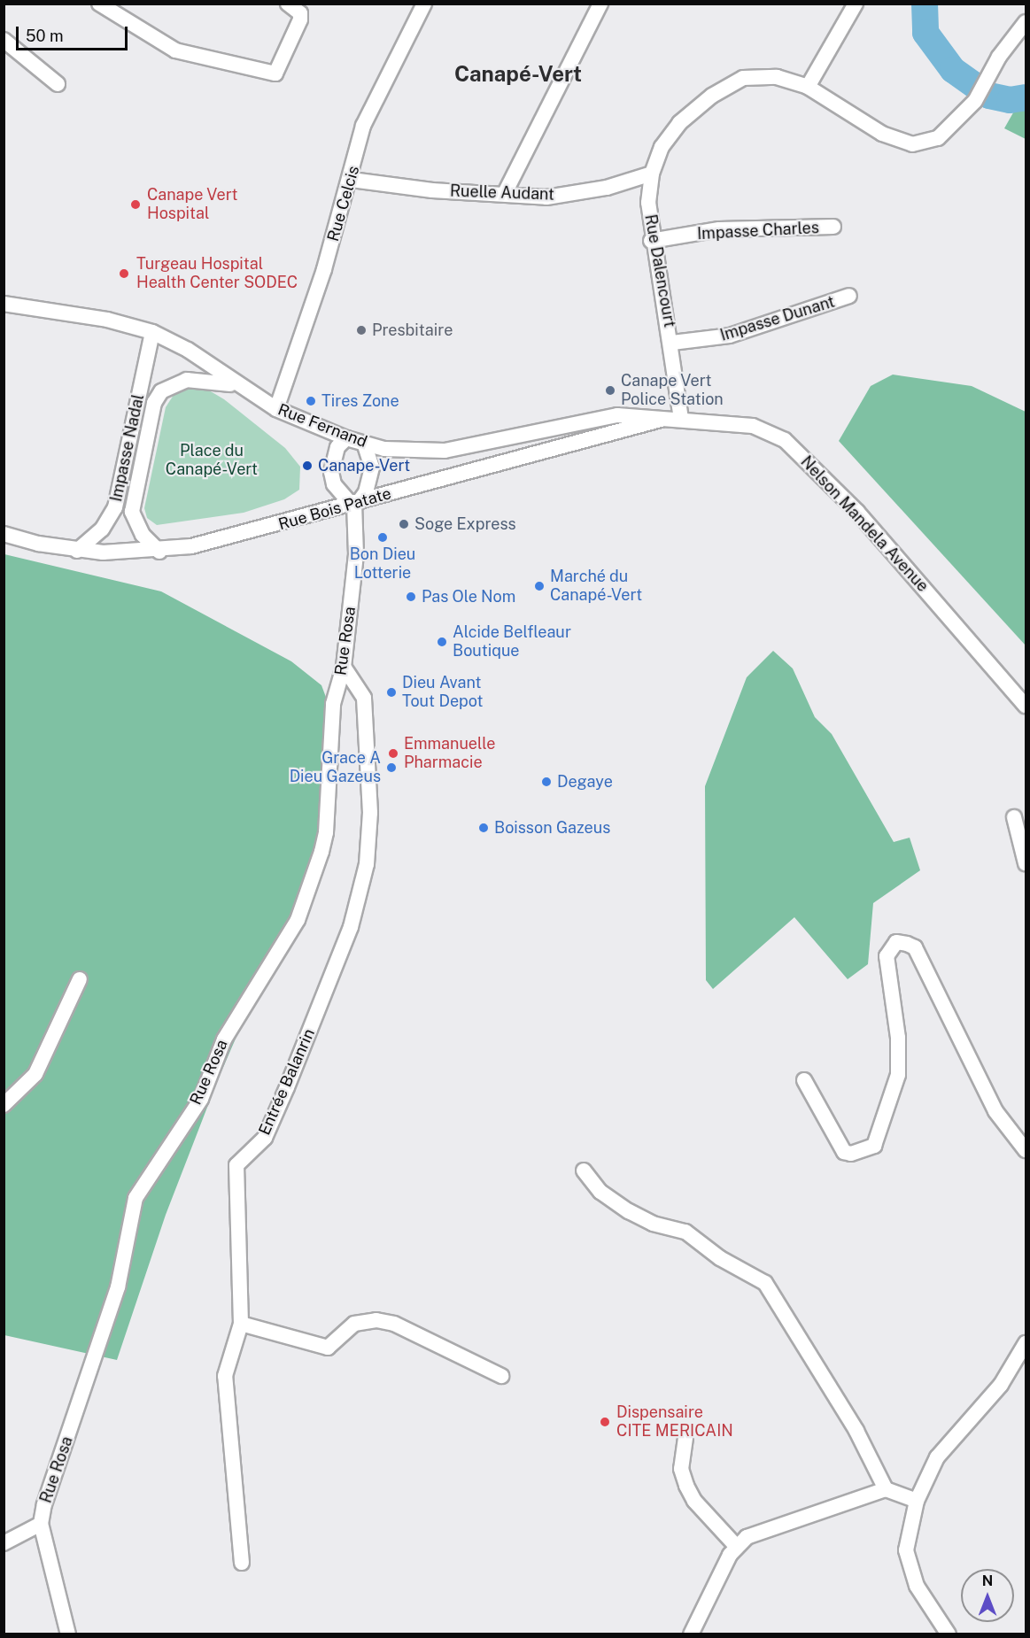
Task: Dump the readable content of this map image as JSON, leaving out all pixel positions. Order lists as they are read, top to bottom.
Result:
{
  "streets": {
    "street": [
      "Ruelle Audant",
      "Rue Celcis",
      "Impasse Charles",
      "Rue Dalencourt",
      "Impasse Dunant",
      "Rue Fernand",
      "Impasse Nadal",
      "Rue Bois Patate",
      "Nelson Mandela Avenue",
      "Rue Rosa",
      "Entrée Balanrin"
    ]
  },
  "crossings": [
    ["Ruelle Audant", "Rue Celcis"],
    ["Ruelle Audant", "Rue Dalencourt"],
    ["Rue Celcis", "Rue Fernand"],
    ["Impasse Charles", "Rue Dalencourt"],
    ["Rue Dalencourt", "Impasse Dunant"],
    ["Rue Dalencourt", "Nelson Mandela Avenue"],
    ["Rue Fernand", "Impasse Nadal"],
    ["Rue Fernand", "Rue Bois Patate"],
    ["Rue Fernand", "Nelson Mandela Avenue"],
    ["Impasse Nadal", "Rue Bois Patate"],
    ["Rue Bois Patate", "Nelson Mandela Avenue"],
    ["Rue Bois Patate", "Rue Rosa"],
    ["Rue Rosa", "Entrée Balanrin"]
  ],
  "districts": ["Canapé-Vert"],
  "parks": ["Place du Canapé-Vert"],
  "places": [
    "Canape Vert Hospital",
    "Turgeau Hospital Health Center SODEC",
    "Presbitaire",
    "Canape Vert Police Station",
    "Tires Zone",
    "Canape-Vert",
    "Soge Express",
    "Bon Dieu Lotterie",
    "Marché du Canapé-Vert",
    "Pas Ole Nom",
    "Alcide Belfleaur Boutique",
    "Dieu Avant Tout Depot",
    "Emmanuelle Pharmacie",
    "Grace A Dieu Gazeus",
    "Degaye",
    "Boisson Gazeus",
    "Dispensaire CITE MERICAIN"
  ],
  "scale_bar": "50 m",
  "north": "top"
}
